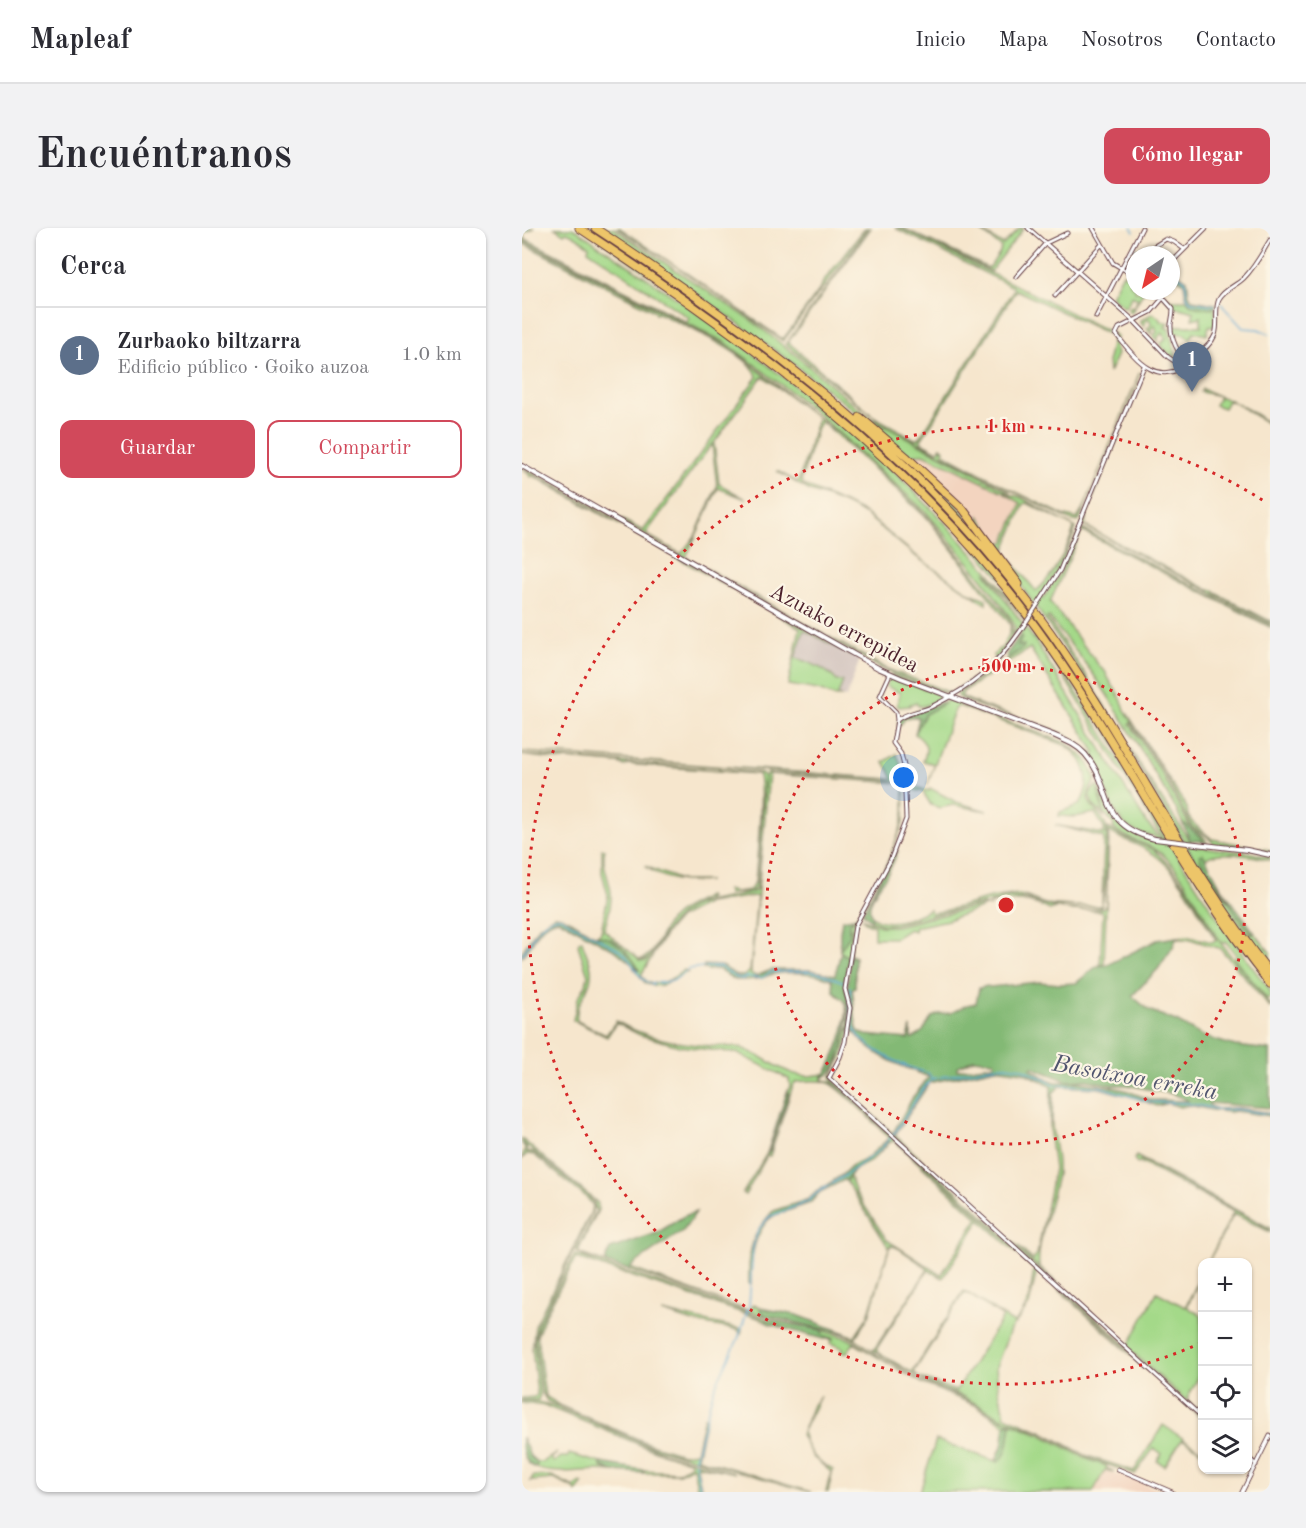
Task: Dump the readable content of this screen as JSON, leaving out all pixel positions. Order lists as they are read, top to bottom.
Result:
{
  "streets": {
    "street": ["Azuako errepidea"]
  },
  "water": ["Basotxoa erreka"],
  "north": "bottom left",
  "page": {
    "header": "Mapleaf",
    "nav": [
      "Inicio",
      "Mapa",
      "Nosotros",
      "Contacto"
    ],
    "buttons": [
      "Cómo llegar",
      ["Guardar", "Compartir"]
    ],
    "title": "Encuéntranos",
    "heading": "Cerca",
    "list": [
      {
        "mark": "1",
        "name": "Zurbaoko biltzarra",
        "note": "Edificio público · Goiko auzoa",
        "value": "1.0 km"
      }
    ],
    "pins": "1",
    "map_buttons": ["+", "−"]
  },
  "rings": ["1 km", "500 m"]
}
